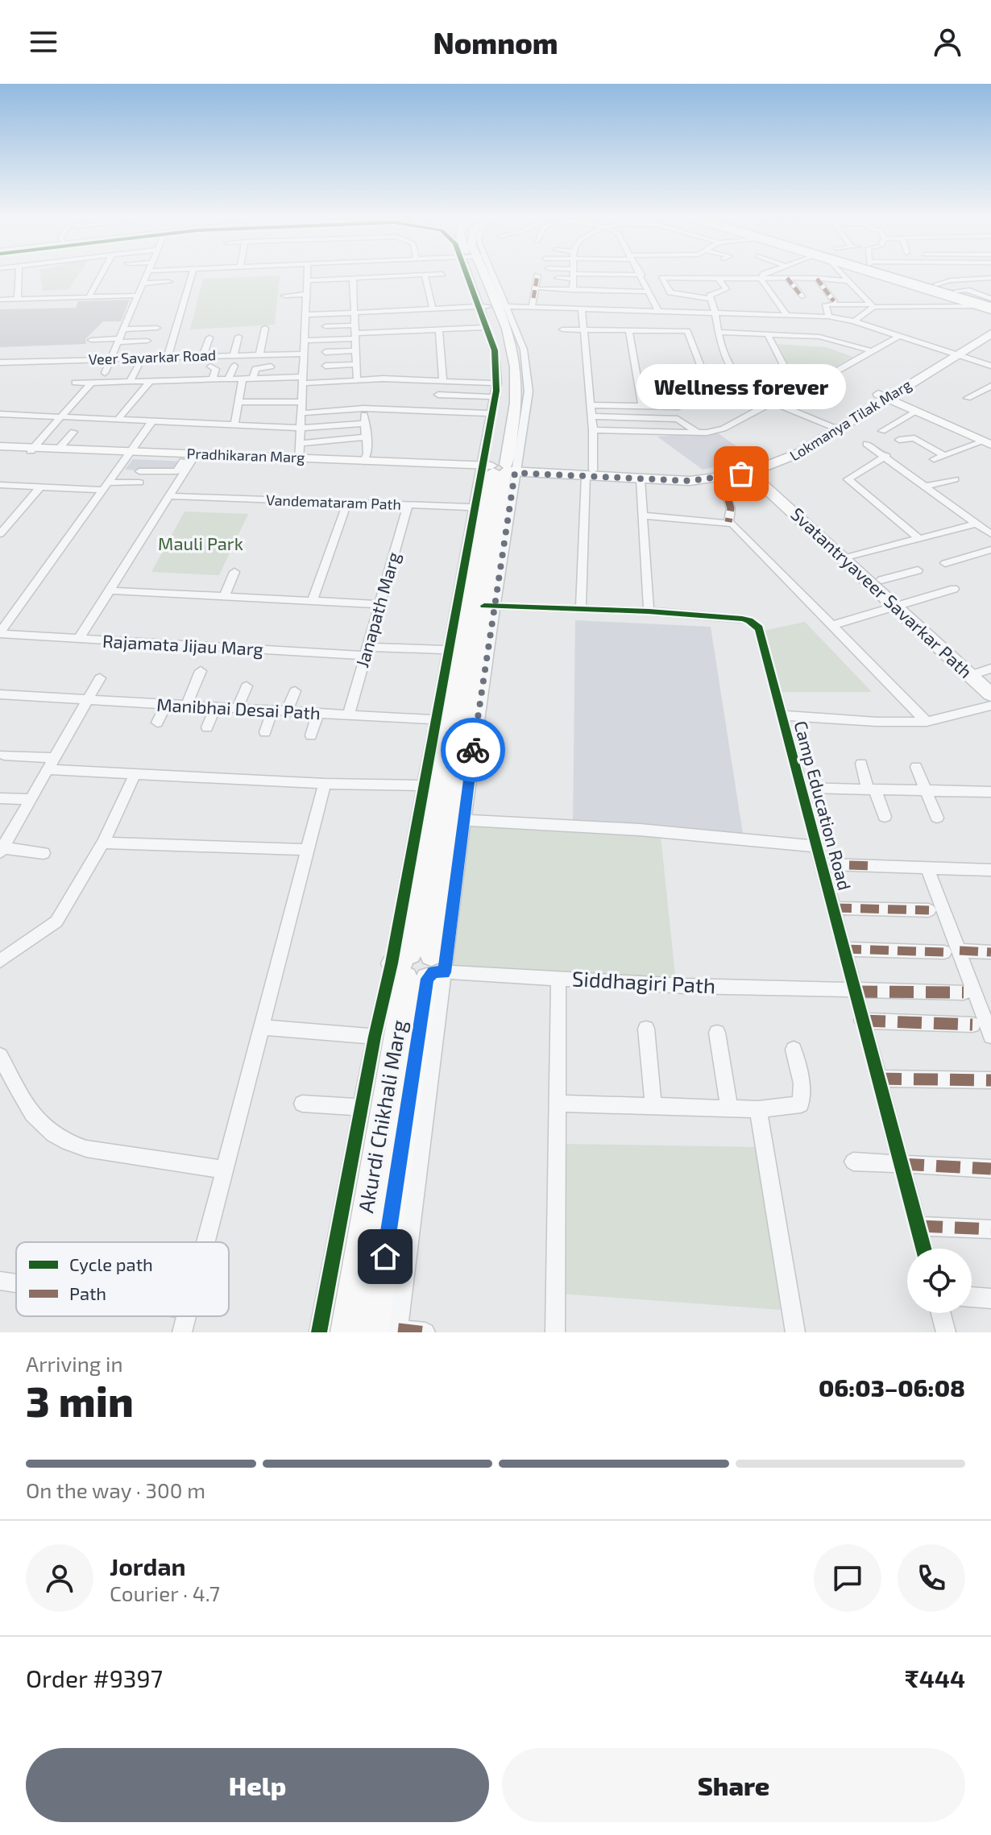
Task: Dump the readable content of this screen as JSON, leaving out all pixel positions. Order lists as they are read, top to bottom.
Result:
{
  "streets": {
    "main road": ["Lokmanya Tilak Marg", "Svatantryaveer Savarkar Path", "Akurdi Chikhali Marg"],
    "street": [
      "Veer Savarkar Road",
      "Pradhikaran Marg",
      "Vandemataram Path",
      "Janapath Marg",
      "Rajamata Jijau Marg",
      "Manibhai Desai Path",
      "Camp Education Road",
      "Siddhagiri Path"
    ]
  },
  "crossings": [
    ["Lokmanya Tilak Marg", "Pradhikaran Marg"],
    ["Lokmanya Tilak Marg", "Svatantryaveer Savarkar Path"],
    ["Lokmanya Tilak Marg", "Akurdi Chikhali Marg"],
    ["Pradhikaran Marg", "Akurdi Chikhali Marg"],
    ["Vandemataram Path", "Janapath Marg"],
    ["Vandemataram Path", "Akurdi Chikhali Marg"],
    ["Janapath Marg", "Rajamata Jijau Marg"],
    ["Janapath Marg", "Manibhai Desai Path"],
    ["Manibhai Desai Path", "Akurdi Chikhali Marg"],
    ["Camp Education Road", "Siddhagiri Path"],
    ["Camp Education Road", "Akurdi Chikhali Marg"],
    ["Siddhagiri Path", "Akurdi Chikhali Marg"]
  ],
  "parks": ["Mauli Park"],
  "places": ["Wellness forever"],
  "legend": ["Cycle path", "Path"],
  "page": {
    "header": "Nomnom",
    "bubble": "Wellness forever",
    "heading": ["3 min", "Arriving in", "06:03–06:08"],
    "panel": [
      "Jordan",
      "Courier · 4.7",
      "Order #9397",
      "₹444"
    ],
    "bar": "On the way · 300 m",
    "buttons": ["Help", "Share"]
  }
}
